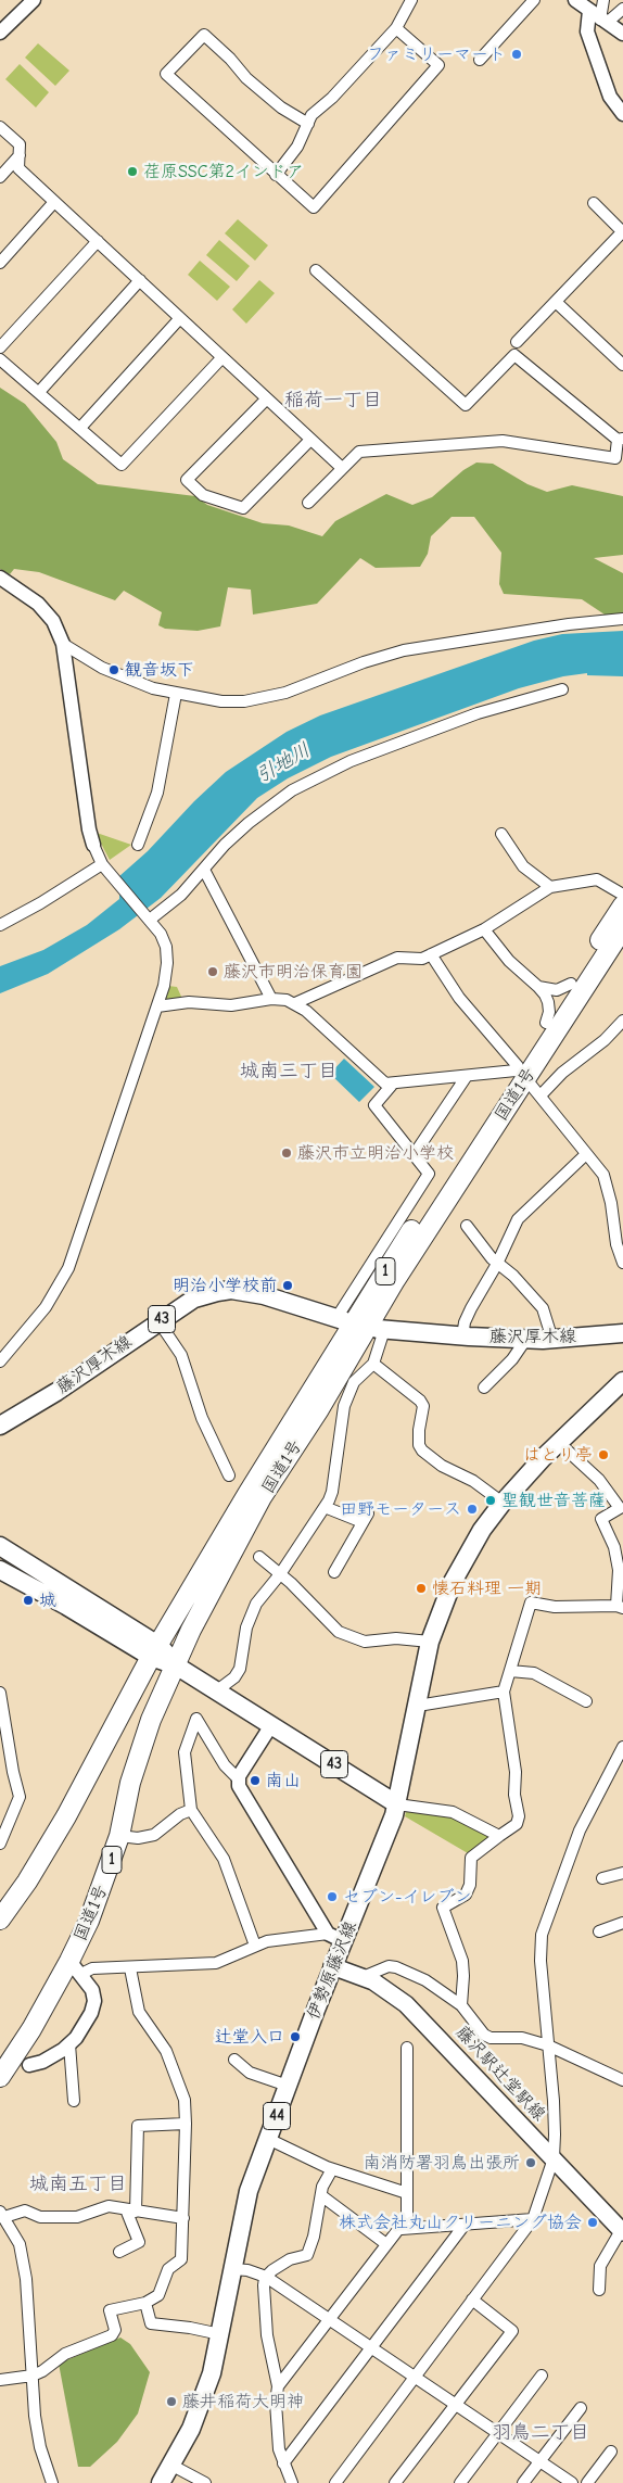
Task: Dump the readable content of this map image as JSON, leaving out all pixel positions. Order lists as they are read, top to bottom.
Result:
{
  "streets": {
    "highway": ["国道1号", "1"],
    "main road": [
      "43",
      "藤沢厚木線",
      "伊勢原藤沢線",
      "藤沢駅辻堂駅線",
      "44"
    ]
  },
  "crossings": [
    ["国道1号", "43"],
    ["43", "伊勢原藤沢線"],
    ["伊勢原藤沢線", "藤沢駅辻堂駅線"]
  ],
  "districts": [
    "稲荷一丁目",
    "城南三丁目",
    "城南五丁目",
    "羽鳥二丁目"
  ],
  "water": ["引地川"],
  "places": [
    "ファミリーマート",
    "荏原SSC第2インドア",
    "観音坂下",
    "藤沢市明治保育園",
    "藤沢市立明治小学校",
    "明治小学校前",
    "はとり亭",
    "聖観世音菩薩",
    "田野モータース",
    "懐石料理 一期",
    "城",
    "南山",
    "セブン-イレブン",
    "辻堂入口",
    "南消防署羽鳥出張所",
    "株式会社丸山クリーニング協会",
    "藤井稲荷大明神"
  ]
}
